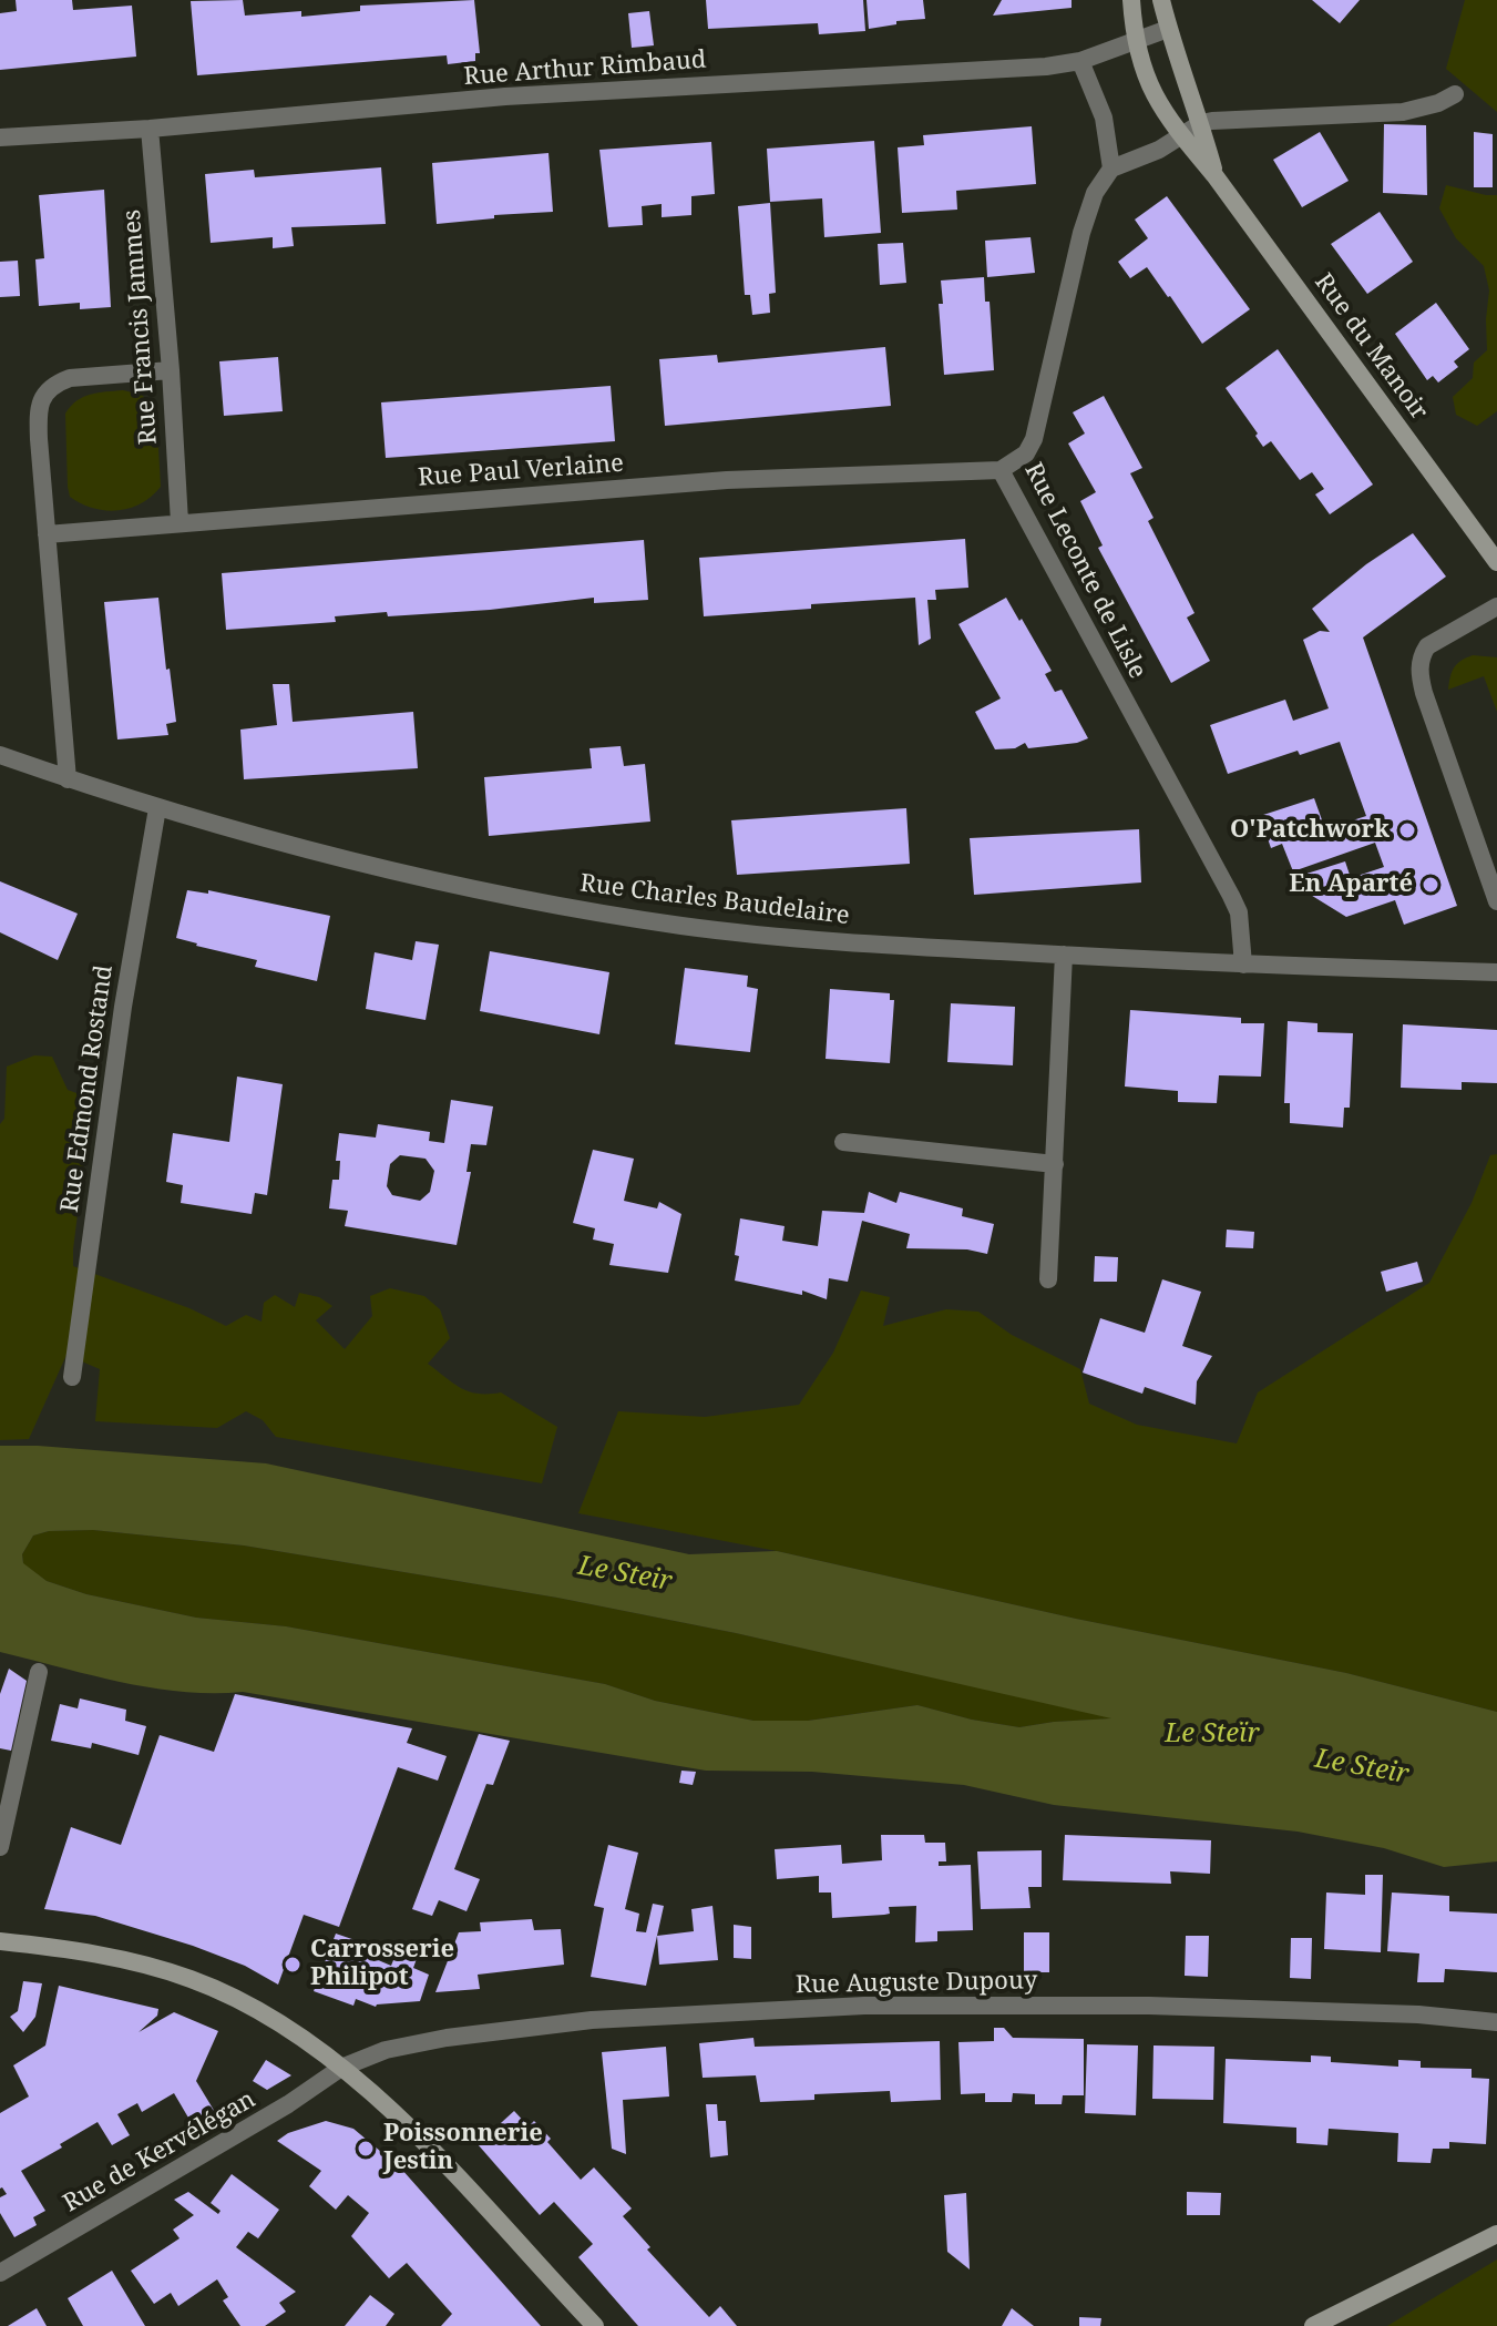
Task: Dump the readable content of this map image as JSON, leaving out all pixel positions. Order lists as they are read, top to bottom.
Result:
{
  "streets": {
    "street": [
      "Rue Arthur Rimbaud",
      "Rue Francis Jammes",
      "Rue du Manoir",
      "Rue Paul Verlaine",
      "Rue Leconte de Lisle",
      "Rue Charles Baudelaire",
      "Rue Edmond Rostand",
      "Rue Auguste Dupouy",
      "Rue de Kervélégan"
    ]
  },
  "crossings": [
    ["Rue Arthur Rimbaud", "Rue Francis Jammes"],
    ["Rue Arthur Rimbaud", "Rue du Manoir"],
    ["Rue Francis Jammes", "Rue Paul Verlaine"],
    ["Rue Paul Verlaine", "Rue Leconte de Lisle"],
    ["Rue Leconte de Lisle", "Rue Charles Baudelaire"],
    ["Rue Charles Baudelaire", "Rue Edmond Rostand"],
    ["Rue Auguste Dupouy", "Rue de Kervélégan"]
  ],
  "water": ["Le Steir", "Le Steïr"],
  "places": [
    "O'Patchwork",
    "En Aparté",
    "Carrosserie Philipot",
    "Poissonnerie Jestin"
  ]
}
